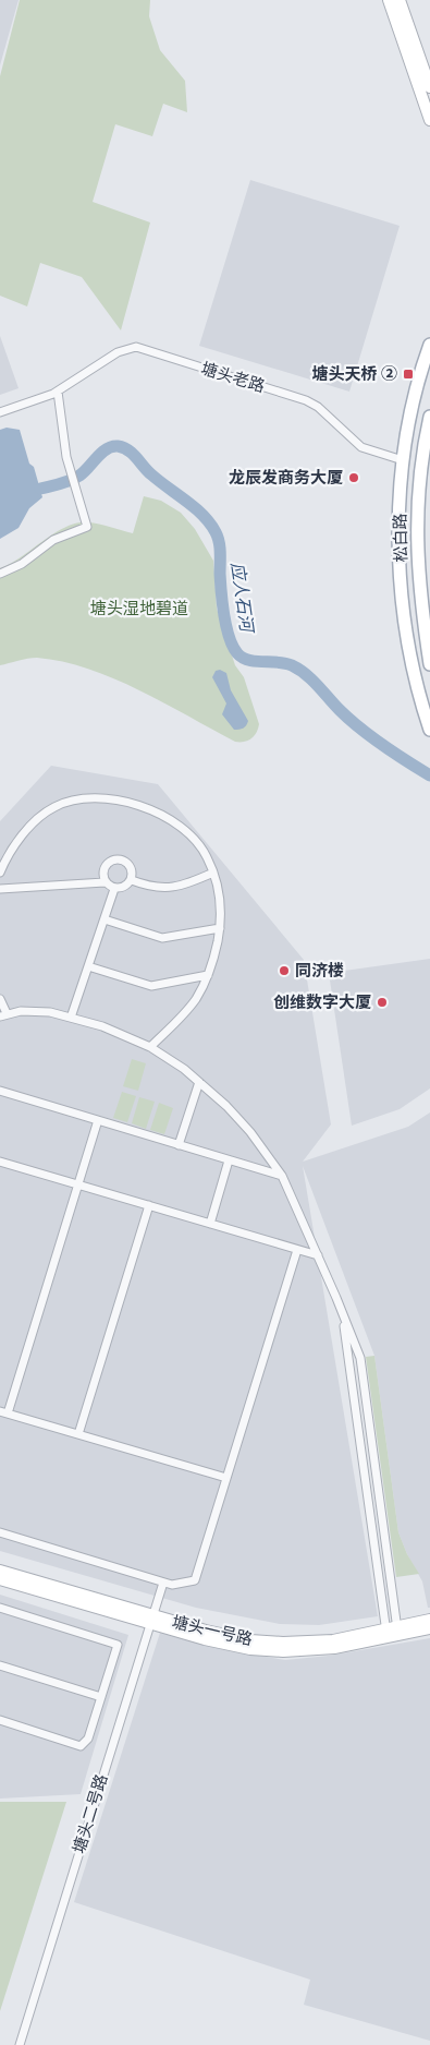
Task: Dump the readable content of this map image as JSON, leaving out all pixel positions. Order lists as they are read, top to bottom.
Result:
{
  "streets": {
    "main road": ["松白路"],
    "street": ["塘头老路", "塘头一号路", "塘头二号路"]
  },
  "crossings": [
    ["塘头老路", "松白路"],
    ["塘头一号路", "塘头二号路"]
  ],
  "water": ["应人石河"],
  "parks": ["塘头湿地碧道"],
  "places": {
    "transit": ["塘头天桥 ②"],
    "other": ["龙辰发商务大厦", "同济楼", "创维数字大厦"]
  }
}
